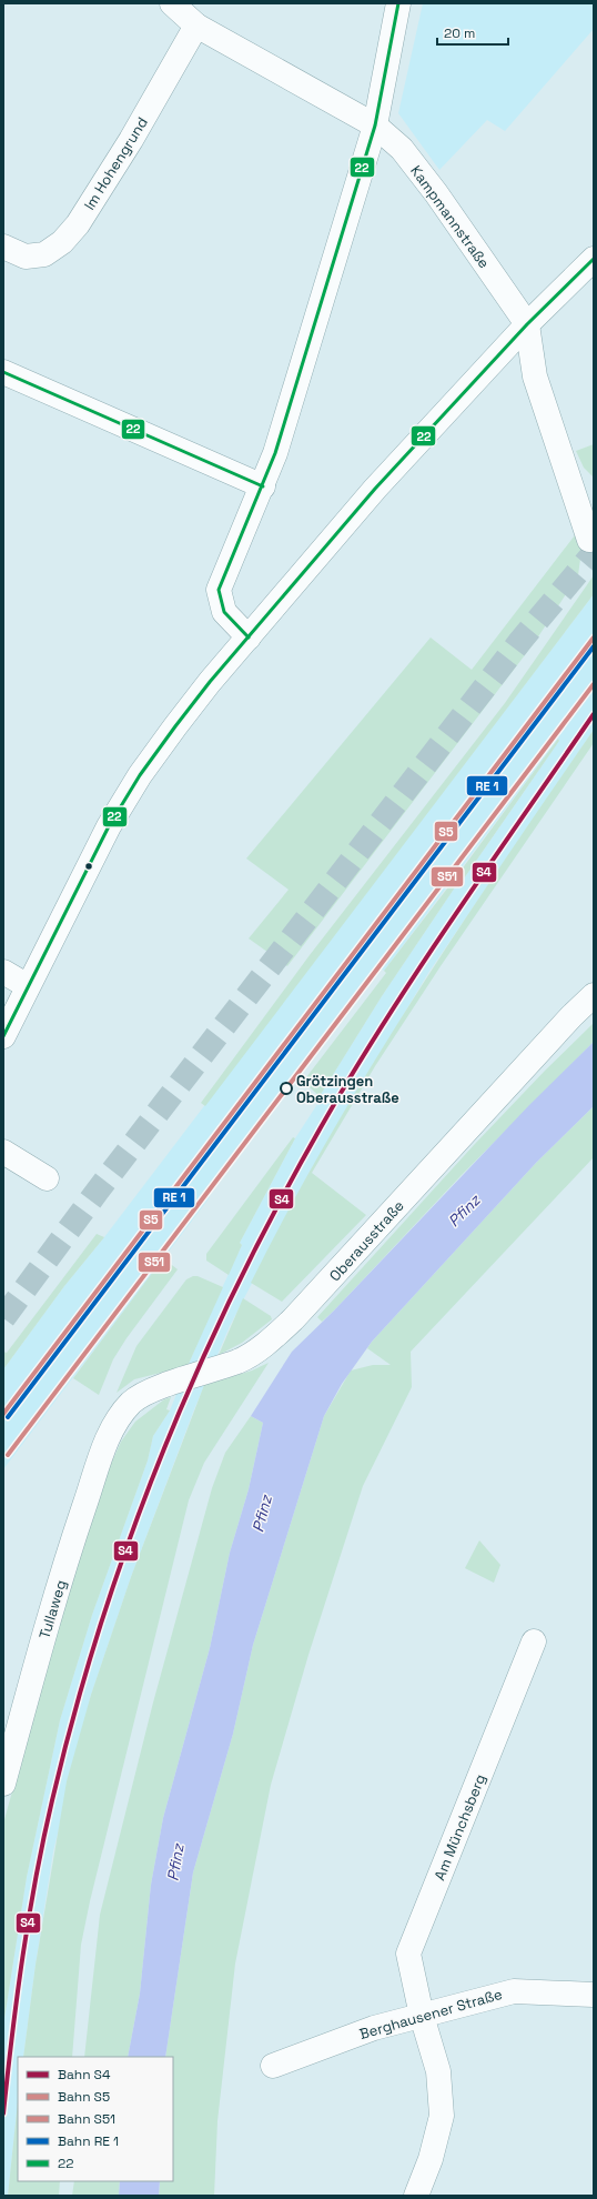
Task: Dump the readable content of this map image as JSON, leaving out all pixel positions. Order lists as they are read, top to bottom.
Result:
{
  "streets": {
    "street": [
      "Im Hohengrund",
      "Kampmannstraße",
      "Oberausstraße",
      "Tullaweg",
      "Am Münchsberg",
      "Berghausener Straße"
    ]
  },
  "crossings": [
    ["Im Hohengrund", "Kampmannstraße"],
    ["Oberausstraße", "Tullaweg"],
    ["Am Münchsberg", "Berghausener Straße"]
  ],
  "water": ["Pfinz"],
  "places": ["Grötzingen Oberausstraße"],
  "lines": [
    "transit line 22",
    "rail line S5",
    "rail line S51",
    "rail line S4"
  ],
  "legend": [
    "Bahn S4",
    "Bahn S5",
    "Bahn S51",
    "Bahn RE 1",
    "22"
  ],
  "scale_bar": "20 m"
}
